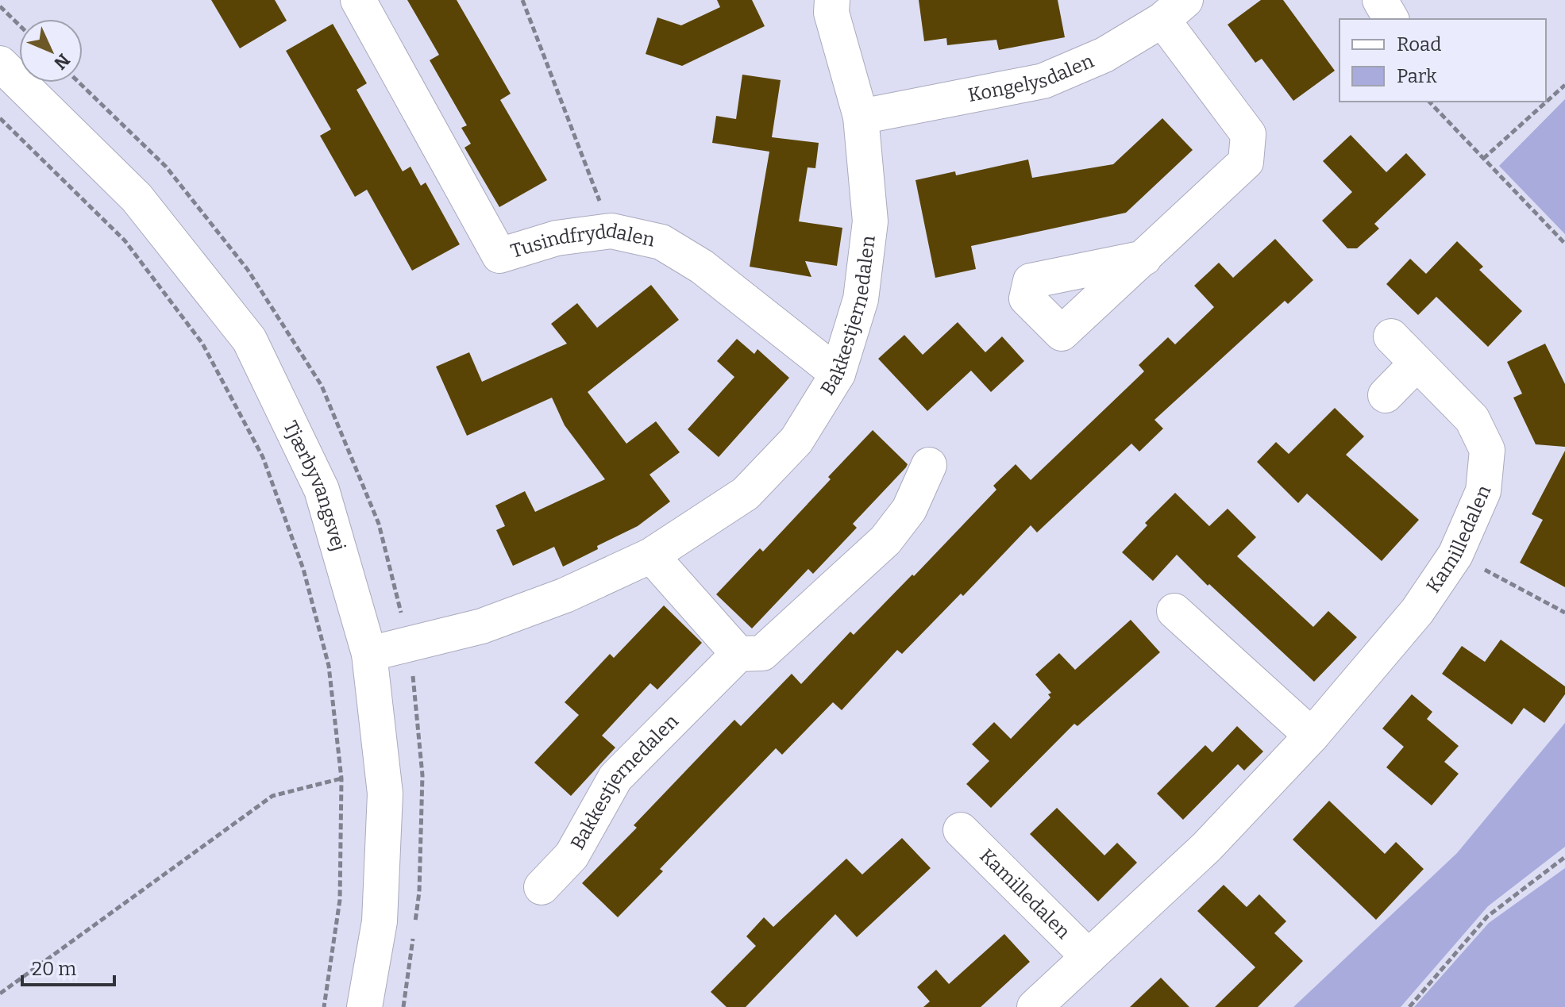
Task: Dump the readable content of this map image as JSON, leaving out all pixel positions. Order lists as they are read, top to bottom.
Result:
{
  "streets": {
    "street": [
      "Kongelysdalen",
      "Tusindfryddalen",
      "Bakkestjernedalen",
      "Tjærbyvangsvej",
      "Kamilledalen"
    ]
  },
  "crossings": [
    ["Kongelysdalen", "Bakkestjernedalen"],
    ["Tusindfryddalen", "Bakkestjernedalen"],
    ["Bakkestjernedalen", "Tjærbyvangsvej"]
  ],
  "legend": ["Road", "Park"],
  "scale_bar": "20 m",
  "north": "bottom right"
}
